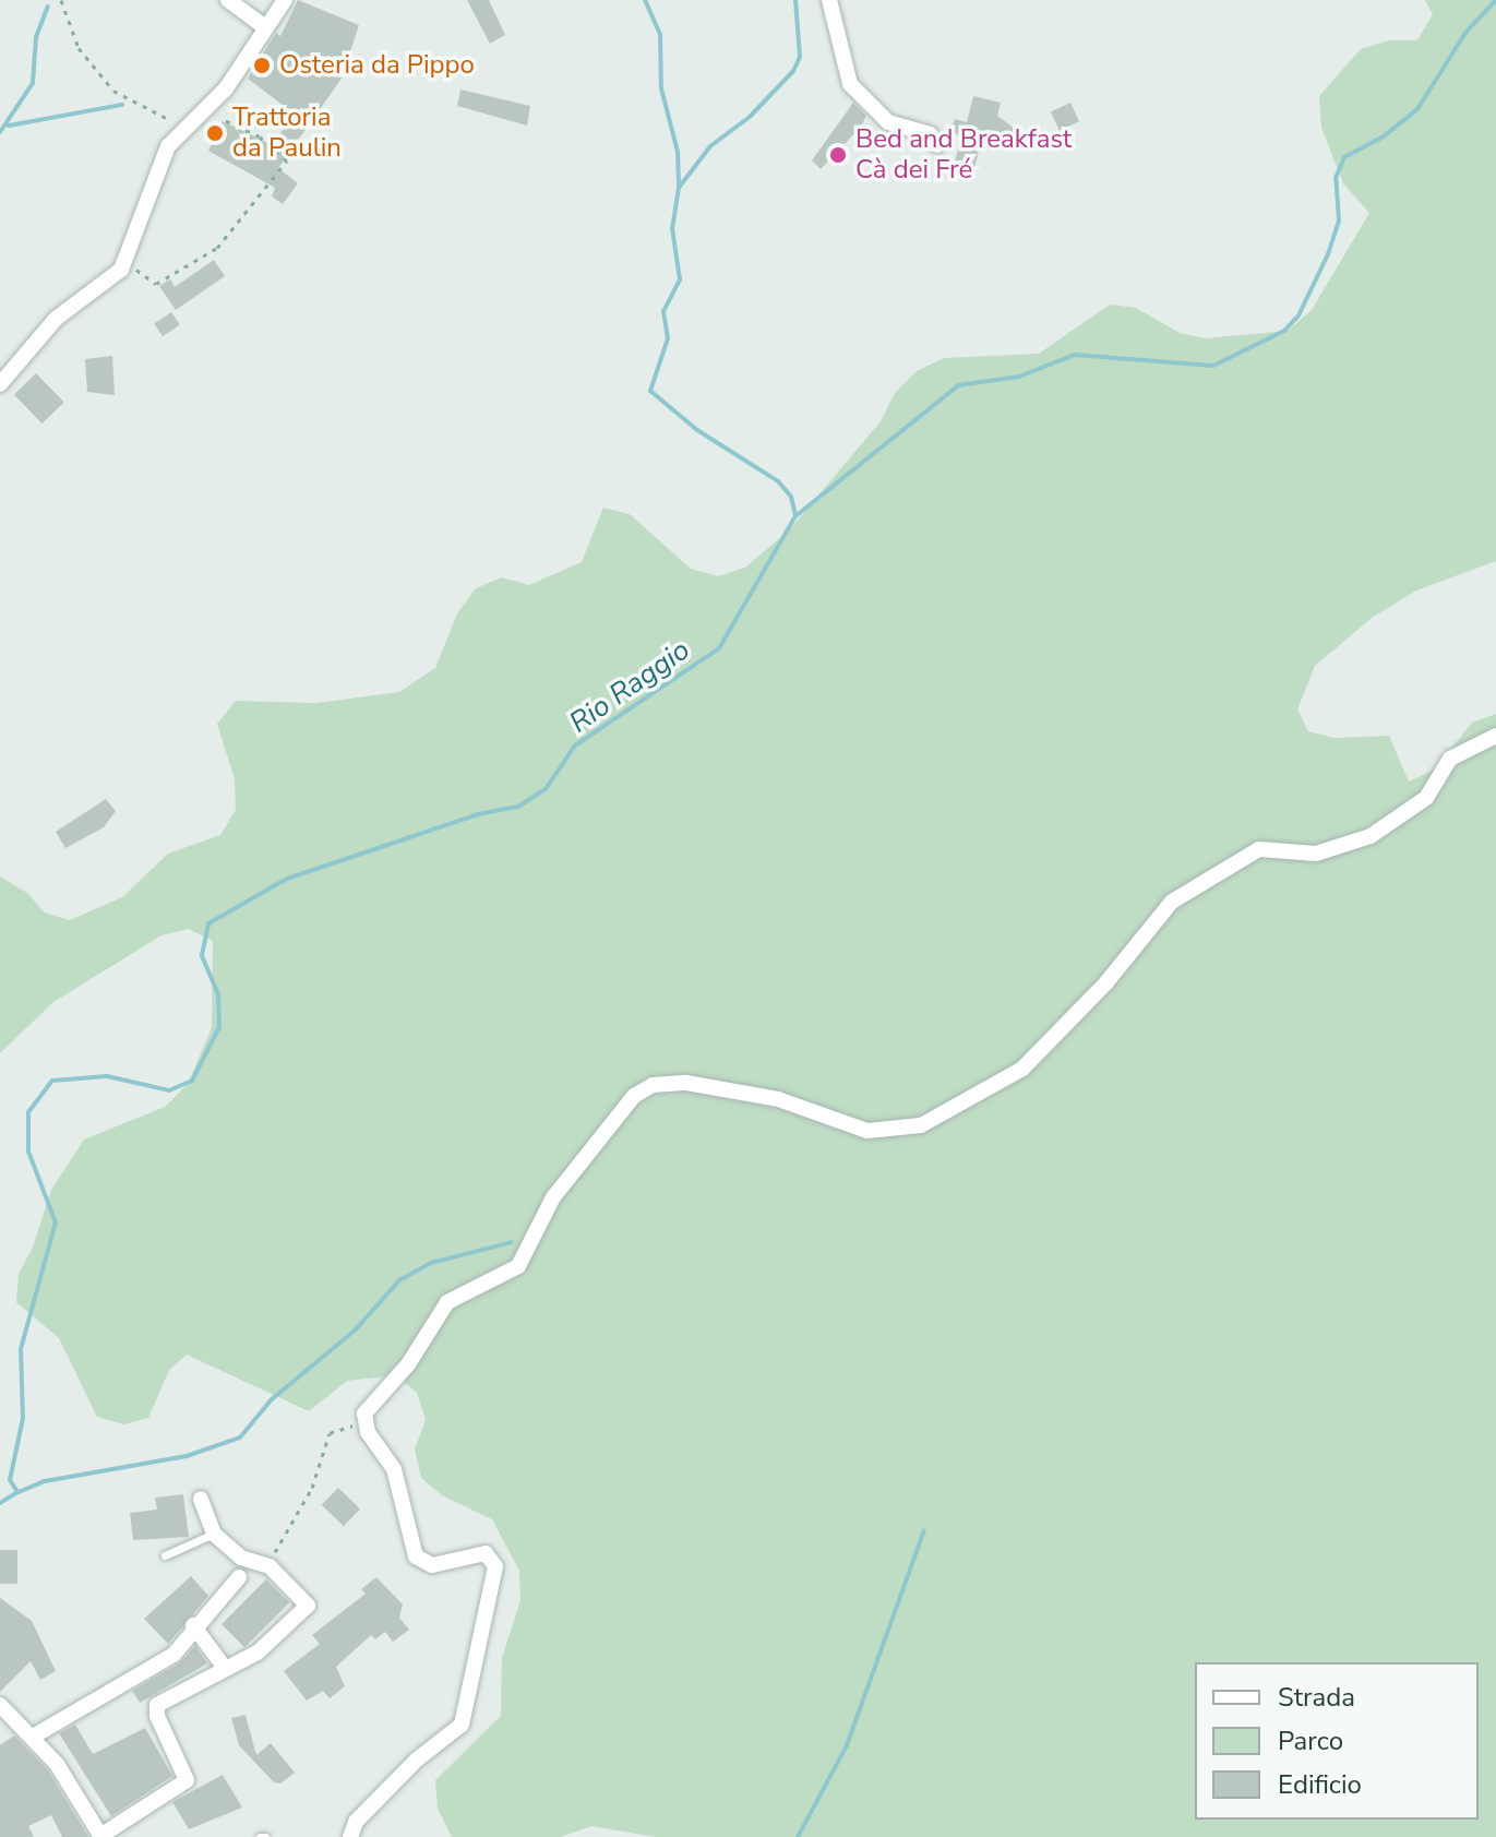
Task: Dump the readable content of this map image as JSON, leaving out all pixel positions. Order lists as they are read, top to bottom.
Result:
{
  "water": ["Rio Raggio"],
  "places": ["Osteria da Pippo", "Trattoria da Paulin", "Bed and Breakfast Cà dei Fré"],
  "legend": ["Strada", "Parco", "Edificio"]
}
